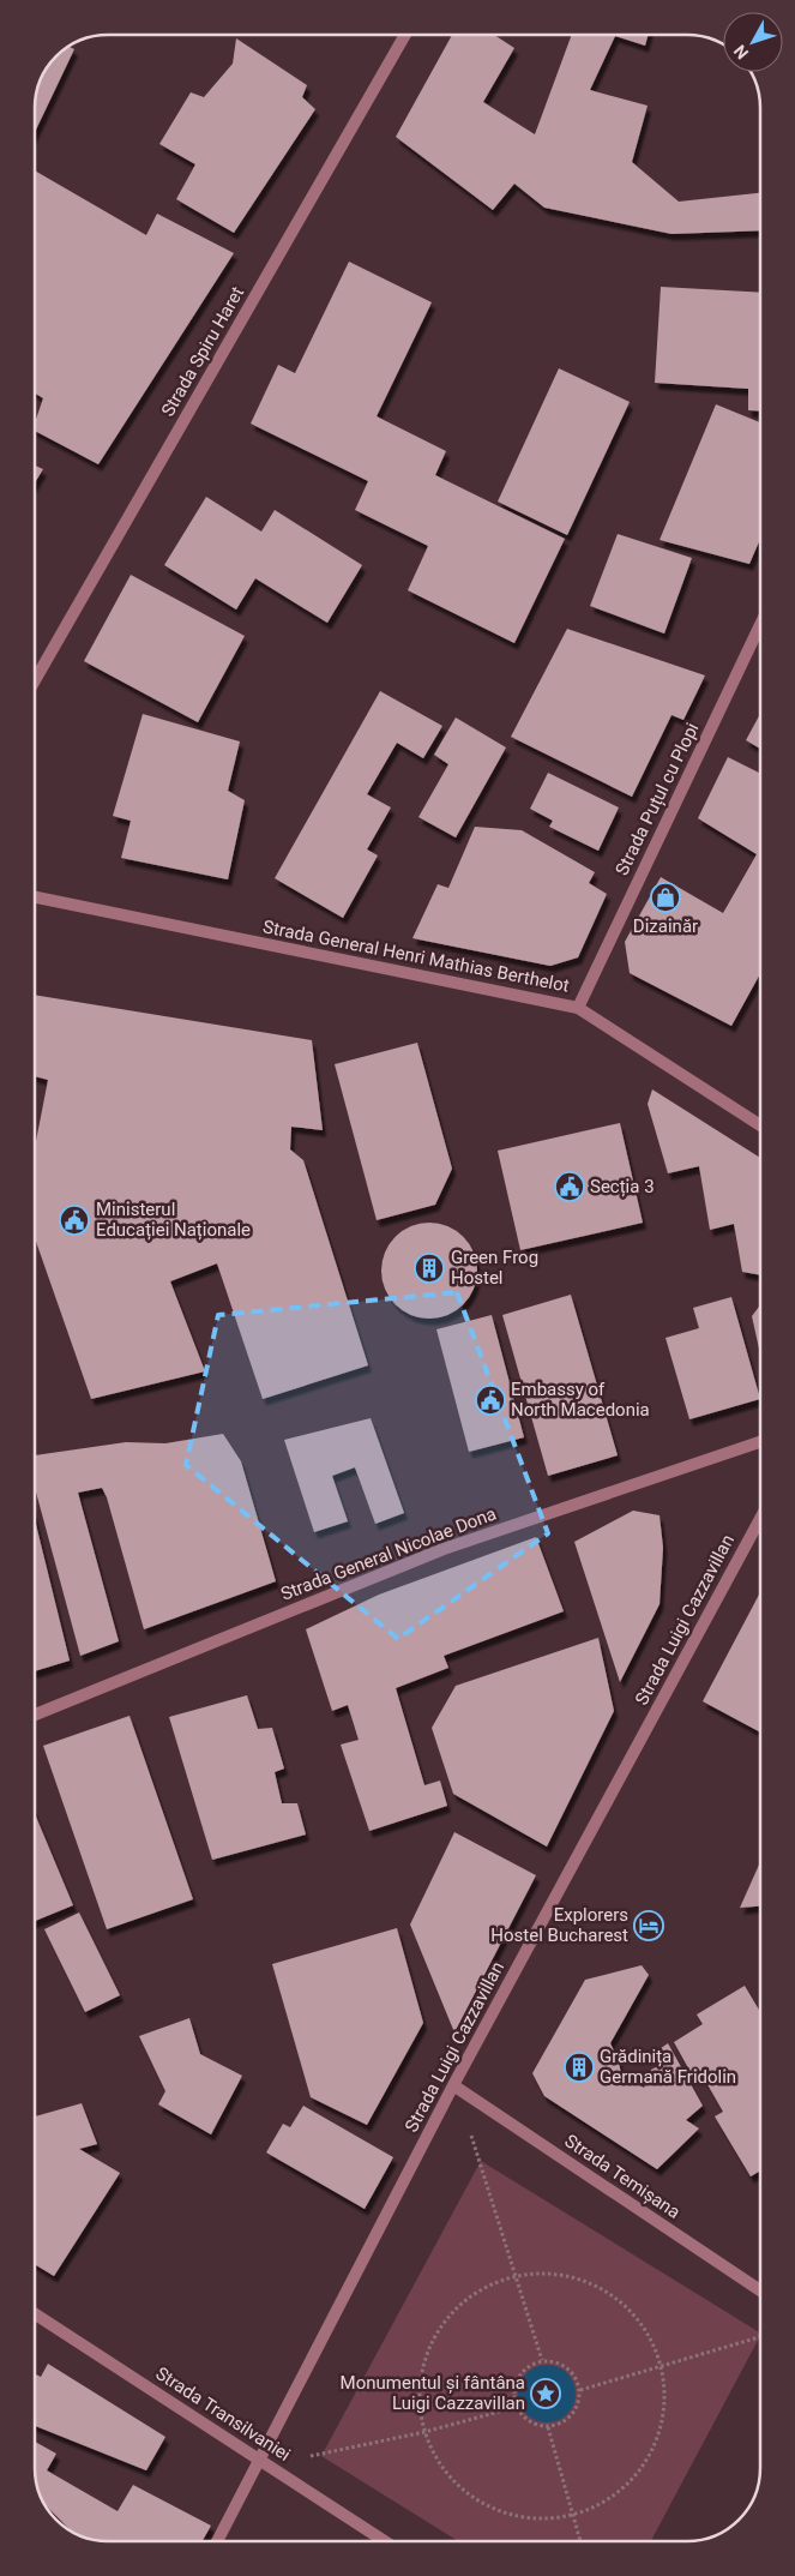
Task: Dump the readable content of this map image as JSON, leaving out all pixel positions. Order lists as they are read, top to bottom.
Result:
{
  "streets": {
    "street": [
      "Strada Spiru Haret",
      "Strada Puțul cu Plopi",
      "Strada General Henri Mathias Berthelot",
      "Strada General Nicolae Dona",
      "Strada Luigi Cazzavillan",
      "Strada Temișana",
      "Strada Transilvaniei"
    ]
  },
  "crossings": [
    ["Strada Puțul cu Plopi", "Strada General Henri Mathias Berthelot"],
    ["Strada Luigi Cazzavillan", "Strada Temișana"],
    ["Strada Luigi Cazzavillan", "Strada Transilvaniei"]
  ],
  "places": {
    "shop": ["Dizainăr"],
    "public building": ["Secția 3", "Ministerul Educației Naționale", "Embassy of North Macedonia"],
    "building": ["Green Frog Hostel", "Grădinița Germană Fridolin"],
    "hotel": ["Explorers Hostel Bucharest"],
    "place": ["Monumentul și fântâna Luigi Cazzavillan"]
  },
  "north": "bottom left"
}
